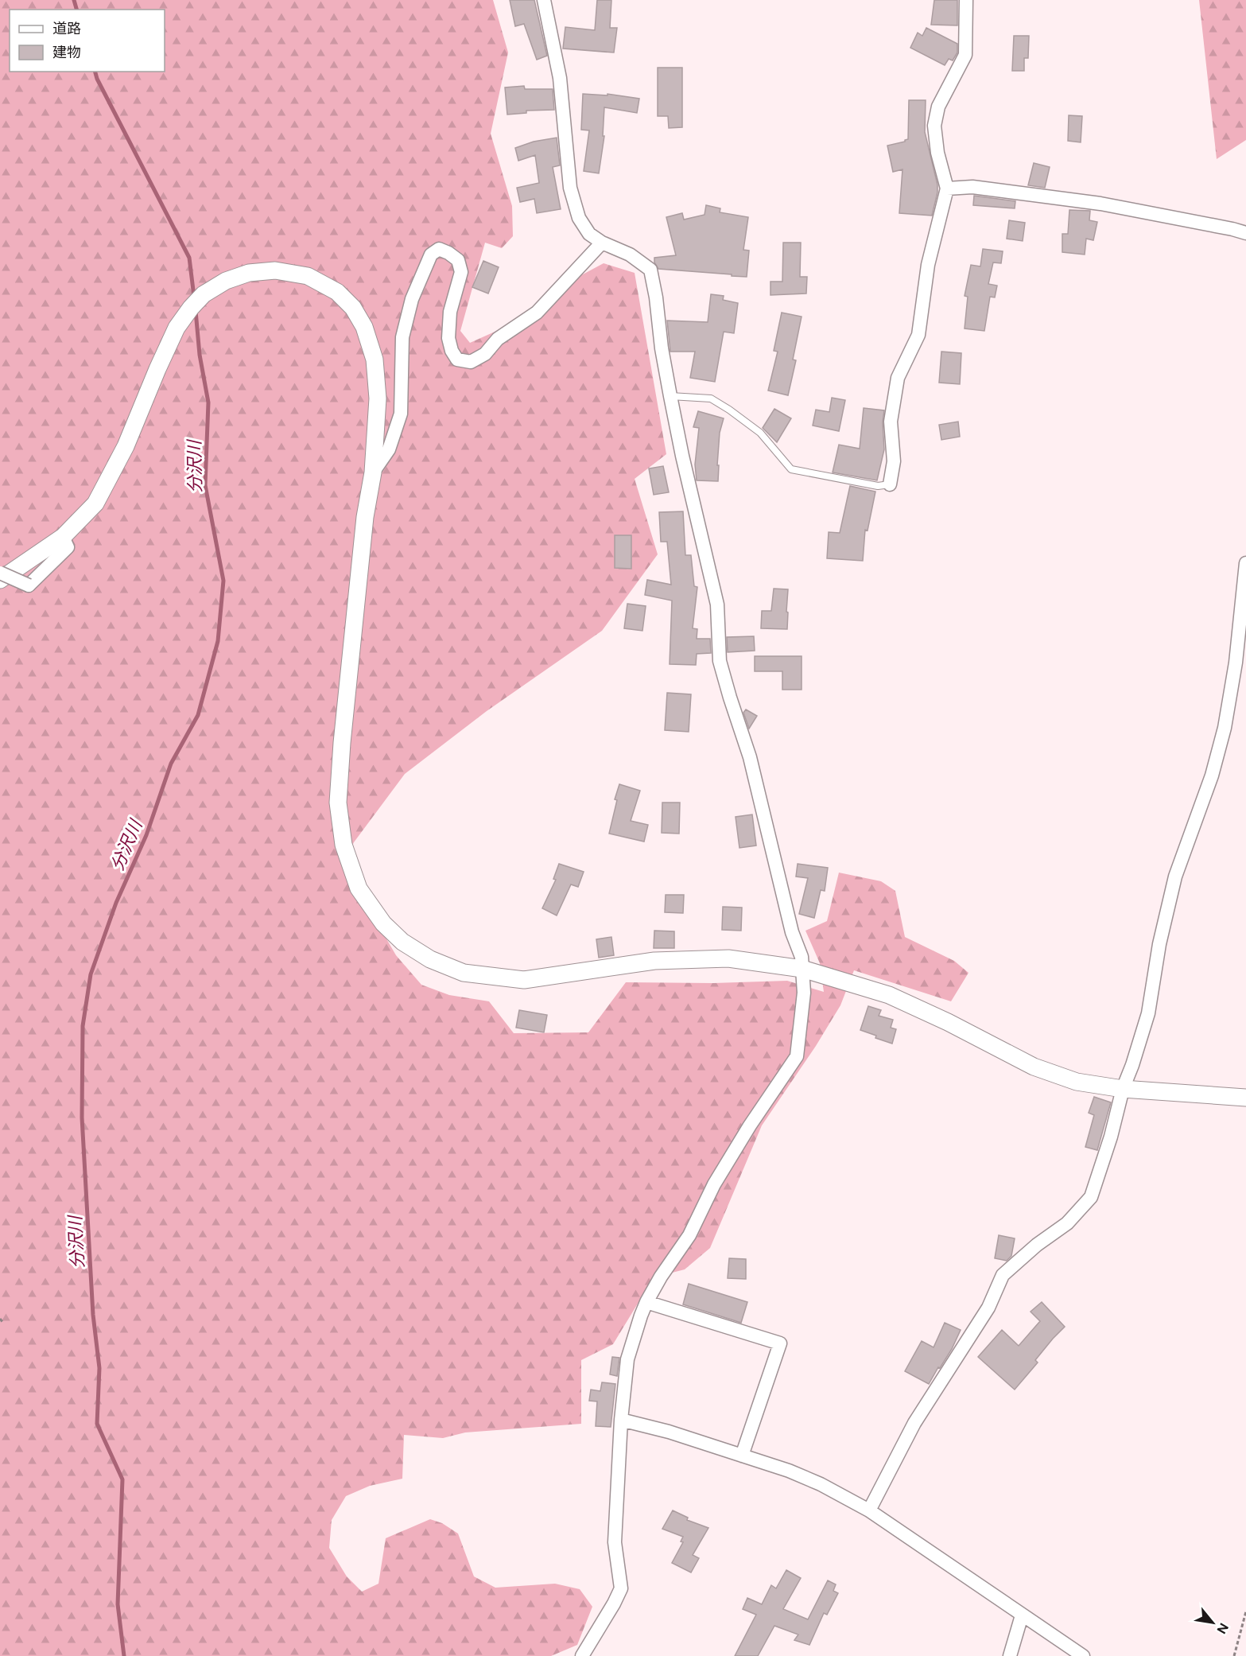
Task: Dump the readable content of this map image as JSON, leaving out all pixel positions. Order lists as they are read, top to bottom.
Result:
{
  "water": ["分沢川"],
  "legend": ["道路", "建物"],
  "north": "bottom right"
}
